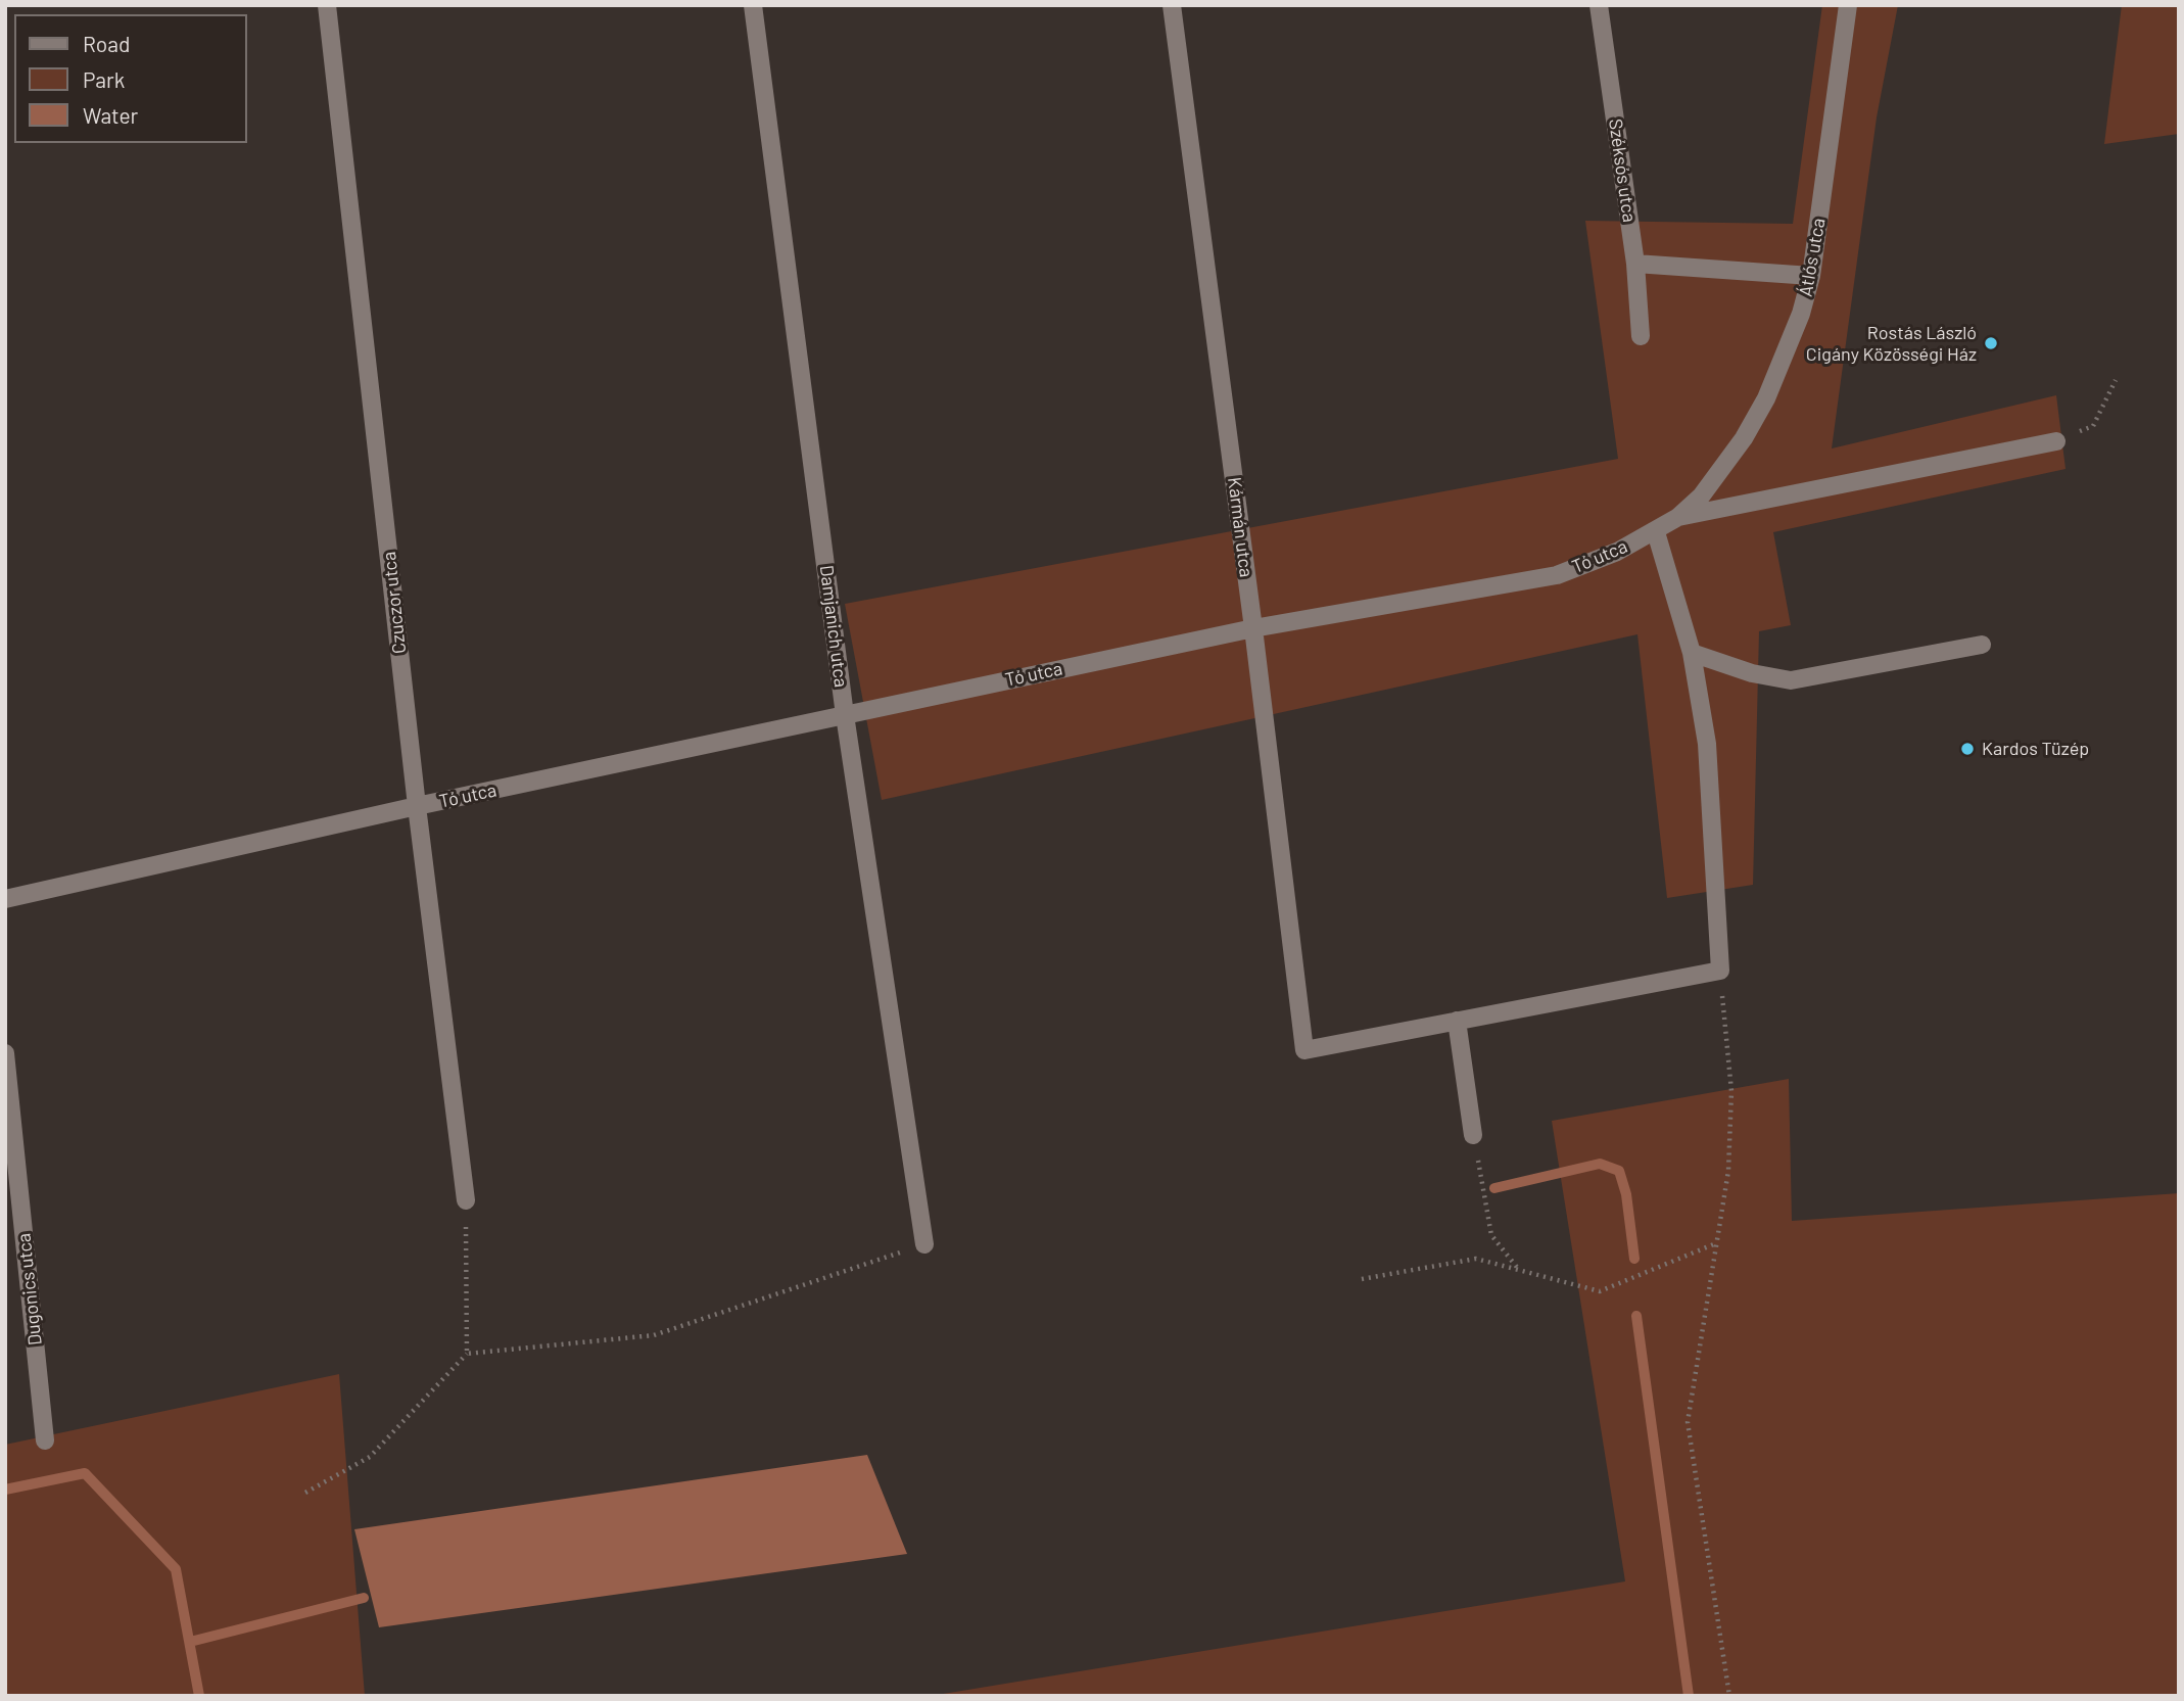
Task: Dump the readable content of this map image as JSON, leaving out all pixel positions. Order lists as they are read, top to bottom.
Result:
{
  "streets": {
    "street": [
      "Széksós utca",
      "Átlós utca",
      "Kármán utca",
      "Tó utca",
      "Czuczor utca",
      "Damjanich utca",
      "Dugonics utca"
    ]
  },
  "crossings": [
    ["Átlós utca", "Tó utca"],
    ["Kármán utca", "Tó utca"],
    ["Tó utca", "Czuczor utca"],
    ["Tó utca", "Damjanich utca"]
  ],
  "places": ["Rostás László Cigány Közösségi Ház", "Kardos Tüzép"],
  "legend": ["Road", "Park", "Water"]
}
